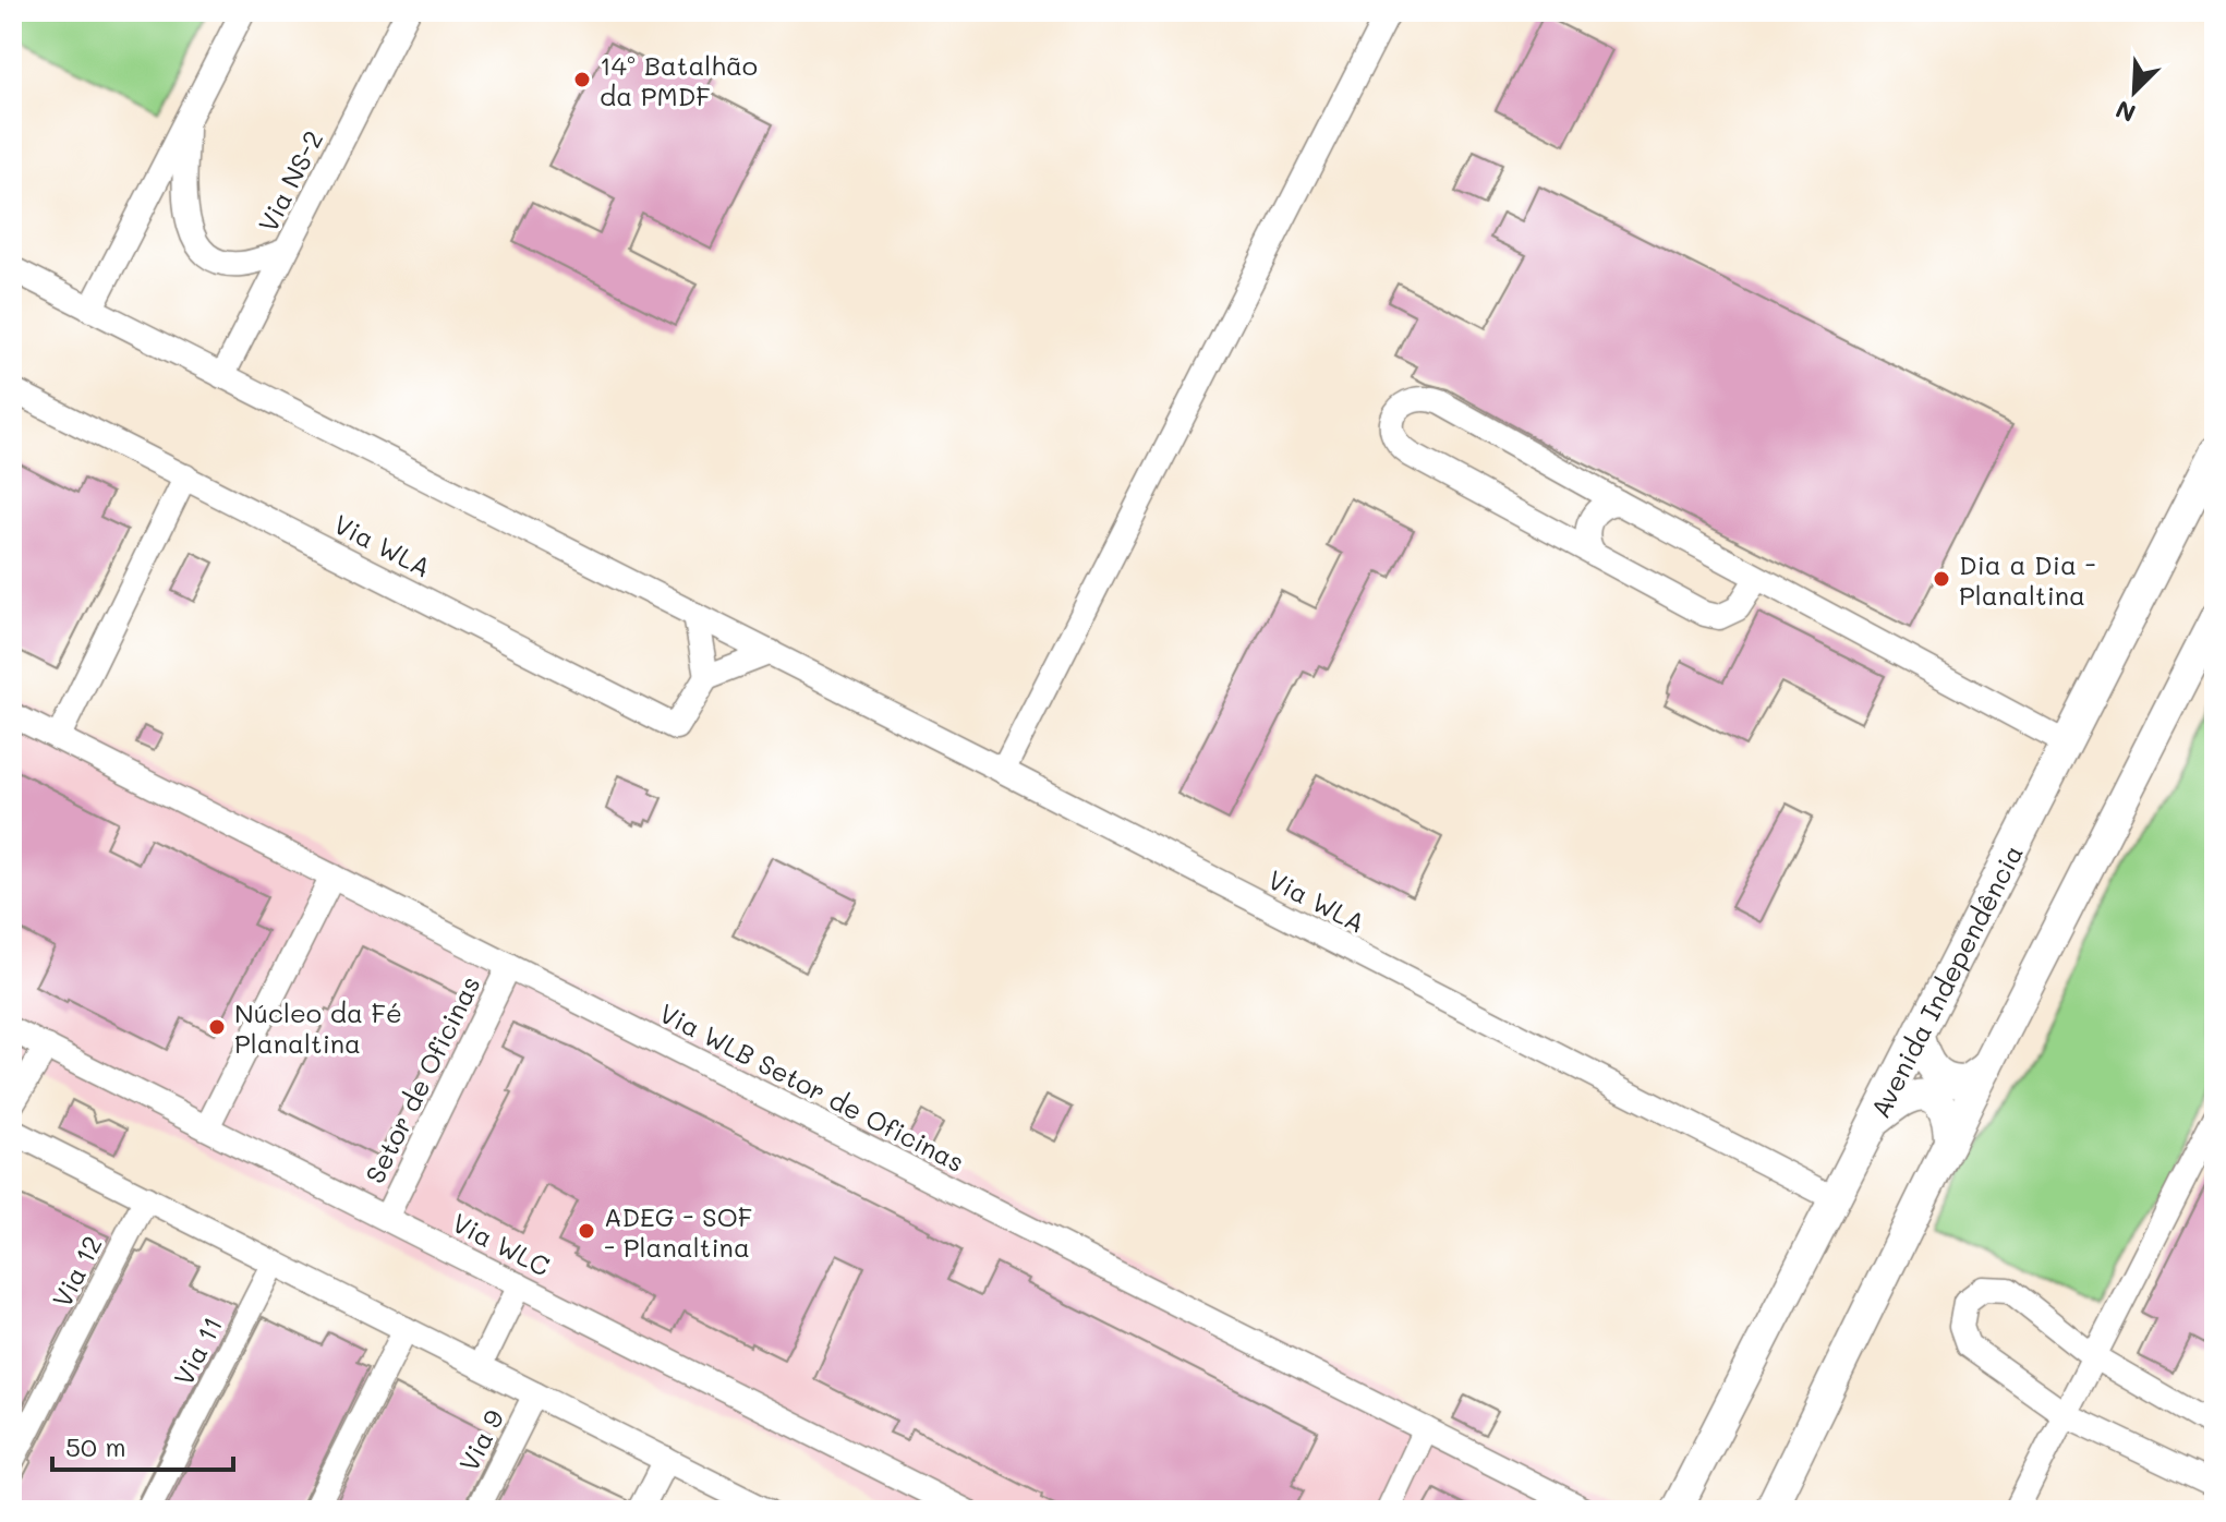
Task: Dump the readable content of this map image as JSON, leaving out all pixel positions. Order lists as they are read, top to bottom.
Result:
{
  "streets": {
    "main road": ["Avenida Independência"],
    "street": [
      "Via NS-2",
      "Via WLA",
      "Setor de Oficinas",
      "Via WLB Setor de Oficinas",
      "Via WLC",
      "Via 12",
      "Via 11",
      "Via 9"
    ]
  },
  "crossings": [
    ["Via NS-2", "Via WLA"],
    ["Via WLA", "Avenida Independência"],
    ["Setor de Oficinas", "Via WLB Setor de Oficinas"],
    ["Setor de Oficinas", "Via WLC"]
  ],
  "places": [
    "14º Batalhão da PMDF",
    "Dia a Dia - Planaltina",
    "Núcleo da Fé Planaltina",
    "ADEG - SOF - Planaltina"
  ],
  "scale_bar": "50 m",
  "north": "bottom left"
}
